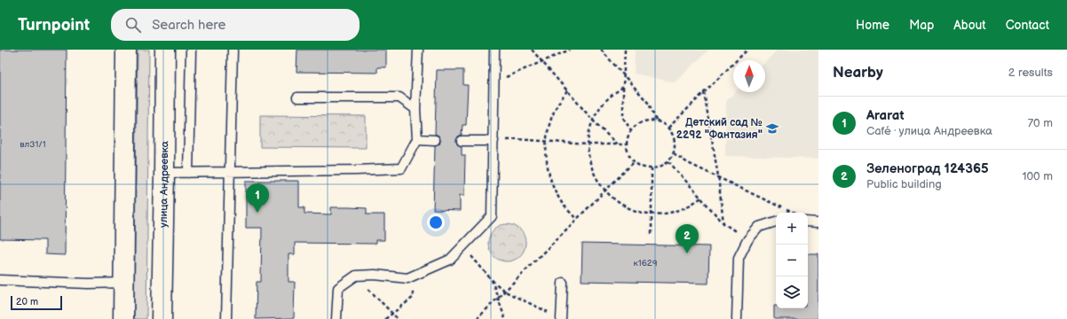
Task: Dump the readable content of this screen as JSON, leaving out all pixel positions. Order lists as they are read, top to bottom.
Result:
{
  "streets": {
    "main road": ["улица Андреевка"]
  },
  "places": {
    "school or university": ["Детский сад № 2292 \"Фантазия\""]
  },
  "house_numbers": ["вл31/1", "к1629"],
  "scale_bar": "20 m",
  "north": "top",
  "page": {
    "header": "Turnpoint",
    "search": "Search here",
    "nav": [
      "Home",
      "Map",
      "About",
      "Contact"
    ],
    "heading": ["Nearby", "2 results"],
    "list": [
      {
        "mark": "1",
        "name": "Ararat",
        "note": "Café · улица Андреевка",
        "value": "70 m"
      },
      {
        "mark": "2",
        "name": "Зеленоград 124365",
        "note": "Public building",
        "value": "100 m"
      }
    ],
    "pins": ["1", "2"],
    "map_buttons": ["+", "−"],
    "scale": "20 m"
  }
}
